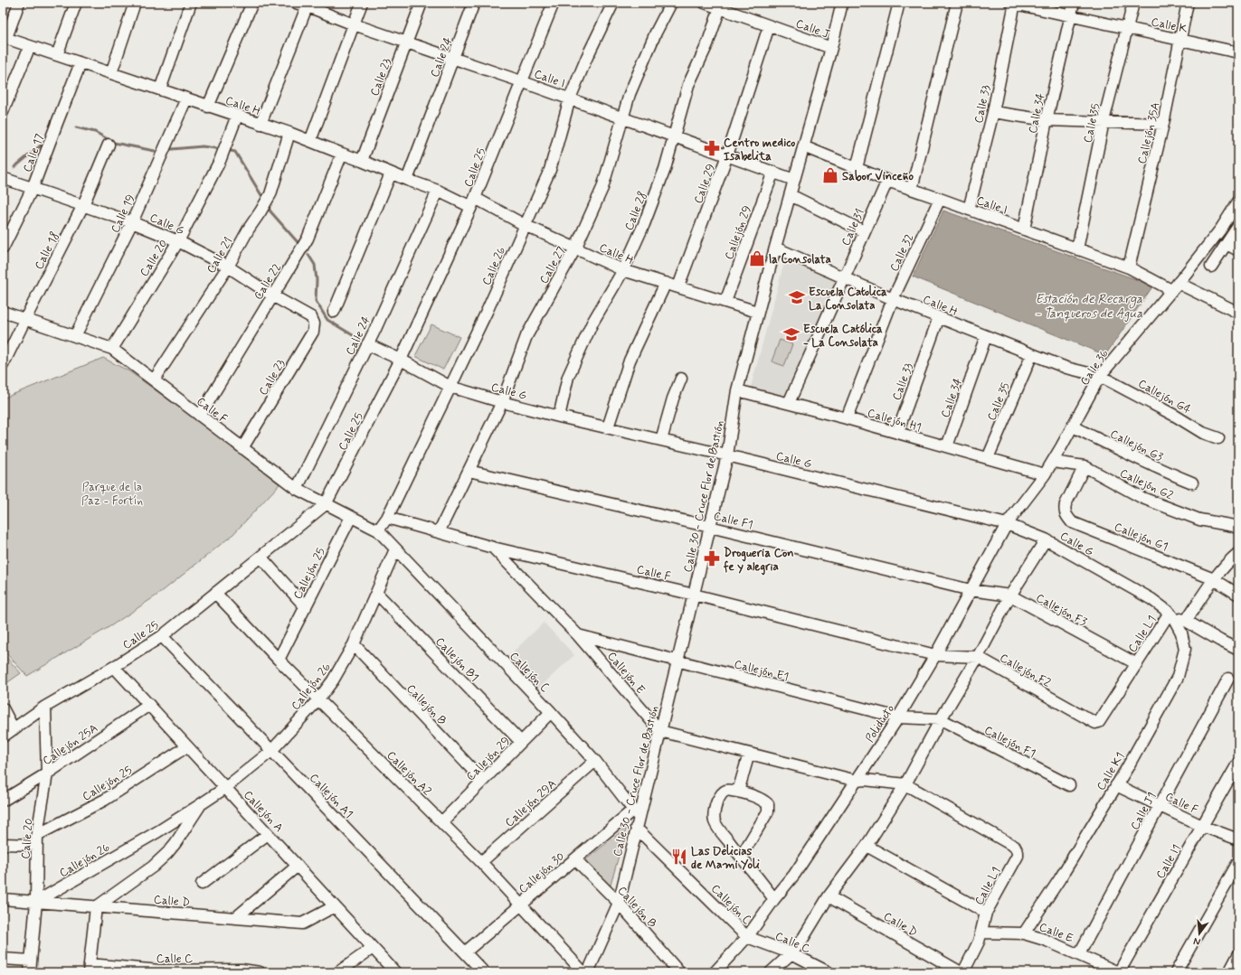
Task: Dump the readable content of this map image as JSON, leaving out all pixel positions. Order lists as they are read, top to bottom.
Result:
{
  "streets": {
    "street": [
      "Calle K",
      "Calle J",
      "Calle 24",
      "Calle 23",
      "Calle I",
      "Calle 33",
      "Calle H",
      "Calle 34",
      "Calle 35",
      "Callejón 35A",
      "Calle 17",
      "Calle 25",
      "Calle 29",
      "Calle 28",
      "Calle 19",
      "Calle G",
      "Calle 31",
      "Callejón 29",
      "Calle 18",
      "Calle 32",
      "Calle 21",
      "Calle 20",
      "Calle 27",
      "Calle 26",
      "Calle 22",
      "Calle 36",
      "Callejón G4",
      "Calle F",
      "Callejón H1",
      "Callejón G3",
      "Callejón G2",
      "Calle 30 - Cruce Flor de Bastión",
      "Calle F1",
      "Callejón G1",
      "Callejón 25",
      "Callejón F3",
      "Calle L1",
      "Callejón B1",
      "Callejón E1",
      "Callejón F2",
      "Callejón C",
      "Callejón E",
      "Callejón 26",
      "Callejón B",
      "Poliducto",
      "Callejón F1",
      "Callejón 25A",
      "Calle K1",
      "Callejón A2",
      "Callejón A1",
      "Callejón 29A",
      "Callejón A",
      "Calle J1",
      "Calle I1",
      "Callejón 30",
      "Calle D",
      "Calle E",
      "Calle C"
    ]
  },
  "crossings": [
    ["Calle K", "Calle 33"],
    ["Calle K", "Calle 34"],
    ["Calle K", "Calle 35"],
    ["Calle K", "Callejón 35A"],
    ["Calle J", "Calle 29"],
    ["Calle J", "Calle 28"],
    ["Calle J", "Calle 30 - Cruce Flor de Bastión"],
    ["Calle 24", "Calle I"],
    ["Calle 24", "Calle H"],
    ["Calle 24", "Calle G"],
    ["Calle 24", "Calle F"],
    ["Calle 23", "Calle I"],
    ["Calle 23", "Calle H"],
    ["Calle 23", "Calle G"],
    ["Calle 23", "Calle F"],
    ["Calle I", "Calle 33"],
    ["Calle I", "Calle 34"],
    ["Calle I", "Calle 35"],
    ["Calle I", "Callejón 35A"],
    ["Calle I", "Calle 25"],
    ["Calle I", "Calle 29"],
    ["Calle I", "Calle 28"],
    ["Calle I", "Calle 31"],
    ["Calle I", "Callejón 29"],
    ["Calle I", "Calle 32"],
    ["Calle I", "Calle 27"],
    ["Calle I", "Calle 26"],
    ["Calle I", "Calle 36"],
    ["Calle I", "Calle 30 - Cruce Flor de Bastión"],
    ["Calle 33", "Calle H"],
    ["Calle 33", "Callejón H1"],
    ["Calle H", "Calle 34"],
    ["Calle H", "Calle 35"],
    ["Calle H", "Calle 17"],
    ["Calle H", "Calle 25"],
    ["Calle H", "Calle 29"],
    ["Calle H", "Calle 28"],
    ["Calle H", "Calle 19"],
    ["Calle H", "Calle 31"],
    ["Calle H", "Callejón 29"],
    ["Calle H", "Calle 32"],
    ["Calle H", "Calle 21"],
    ["Calle H", "Calle 20"],
    ["Calle H", "Calle 27"],
    ["Calle H", "Calle 26"],
    ["Calle H", "Calle 22"],
    ["Calle H", "Calle 36"],
    ["Calle H", "Callejón G4"],
    ["Calle H", "Calle 30 - Cruce Flor de Bastión"],
    ["Calle 34", "Callejón H1"],
    ["Calle 35", "Callejón H1"],
    ["Calle 17", "Calle G"],
    ["Calle 25", "Calle G"],
    ["Calle 25", "Calle 20"],
    ["Calle 25", "Calle F"],
    ["Calle 25", "Callejón A2"],
    ["Calle 25", "Callejón A1"],
    ["Calle 25", "Callejón A"],
    ["Calle 28", "Calle G"],
    ["Calle 19", "Calle G"],
    ["Calle 19", "Calle F"],
    ["Calle G", "Calle 18"],
    ["Calle G", "Calle 21"],
    ["Calle G", "Calle 20"],
    ["Calle G", "Calle 27"],
    ["Calle G", "Calle 26"],
    ["Calle G", "Calle 22"],
    ["Calle G", "Calle 30 - Cruce Flor de Bastión"],
    ["Calle G", "Calle L1"],
    ["Calle G", "Poliducto"],
    ["Calle G", "Calle K1"],
    ["Calle 31", "Callejón H1"],
    ["Callejón 29", "Callejón B1"],
    ["Callejón 29", "Callejón C"],
    ["Callejón 29", "Callejón B"],
    ["Callejón 29", "Callejón A2"],
    ["Calle 18", "Calle F"],
    ["Calle 32", "Callejón H1"],
    ["Calle 21", "Calle F"],
    ["Calle 20", "Calle F"],
    ["Calle 20", "Callejón 25"],
    ["Calle 20", "Callejón 26"],
    ["Calle 20", "Callejón 25A"],
    ["Calle 20", "Calle D"],
    ["Calle 27", "Calle F"],
    ["Calle 27", "Calle F1"],
    ["Calle 26", "Calle F"],
    ["Calle 22", "Calle F"],
    ["Calle 36", "Callejón G4"],
    ["Calle 36", "Callejón H1"],
    ["Calle 36", "Callejón G3"],
    ["Calle 36", "Poliducto"],
    ["Calle F", "Calle 30 - Cruce Flor de Bastión"],
    ["Calle F", "Callejón 25"],
    ["Calle F", "Callejón F2"],
    ["Calle F", "Callejón C"],
    ["Calle F", "Callejón E"],
    ["Calle F", "Callejón 26"],
    ["Calle F", "Poliducto"],
    ["Calle F", "Calle K1"],
    ["Calle F", "Calle J1"],
    ["Calle F", "Calle I1"],
    ["Callejón H1", "Calle 30 - Cruce Flor de Bastión"],
    ["Callejón H1", "Poliducto"],
    ["Callejón G2", "Callejón G1"],
    ["Calle 30 - Cruce Flor de Bastión", "Calle F1"],
    ["Calle 30 - Cruce Flor de Bastión", "Callejón E1"],
    ["Calle 30 - Cruce Flor de Bastión", "Callejón C"],
    ["Calle 30 - Cruce Flor de Bastión", "Callejón E"],
    ["Calle 30 - Cruce Flor de Bastión", "Callejón B"],
    ["Calle 30 - Cruce Flor de Bastión", "Callejón 30"],
    ["Calle F1", "Callejón F3"],
    ["Calle F1", "Poliducto"],
    ["Callejón 25", "Callejón A2"],
    ["Callejón 25", "Callejón A"],
    ["Callejón F3", "Calle L1"],
    ["Callejón F3", "Poliducto"],
    ["Calle L1", "Callejón F2"],
    ["Calle L1", "Calle K1"],
    ["Calle L1", "Calle D"],
    ["Calle L1", "Calle E"],
    ["Callejón B1", "Callejón 26"],
    ["Callejón E1", "Callejón E"],
    ["Callejón E1", "Poliducto"],
    ["Callejón E1", "Callejón F1"],
    ["Callejón F2", "Poliducto"],
    ["Callejón C", "Callejón 26"],
    ["Callejón C", "Poliducto"],
    ["Callejón C", "Callejón 29A"],
    ["Callejón C", "Callejón 30"],
    ["Callejón C", "Calle C"],
    ["Callejón 26", "Callejón B"],
    ["Callejón 26", "Callejón A2"],
    ["Callejón 26", "Callejón A1"],
    ["Callejón 26", "Callejón A"],
    ["Callejón 26", "Calle D"],
    ["Callejón B", "Callejón 30"],
    ["Poliducto", "Calle C"],
    ["Callejón 25A", "Callejón A"],
    ["Calle K1", "Calle E"],
    ["Callejón A2", "Callejón 29A"],
    ["Callejón A2", "Callejón 30"],
    ["Callejón A1", "Callejón 30"],
    ["Callejón A", "Calle D"],
    ["Calle J1", "Calle E"],
    ["Calle I1", "Calle E"]
  ],
  "water": ["Estación de Recarga - Tanqueros de Agua"],
  "parks": ["Parque de la Paz - Fortín"],
  "places": {
    "pharmacy": ["Centro medico Isabelita", "Drogueria Con fe y alegria"],
    "shop": ["Sabor Vinceño", "la Consolata"],
    "school or university": ["Escuela Catolica La Consolata", "Escuela Católica - La Consolata"],
    "restaurant": ["Las Delicias de Mami Yoli"]
  },
  "north": "bottom"
}
